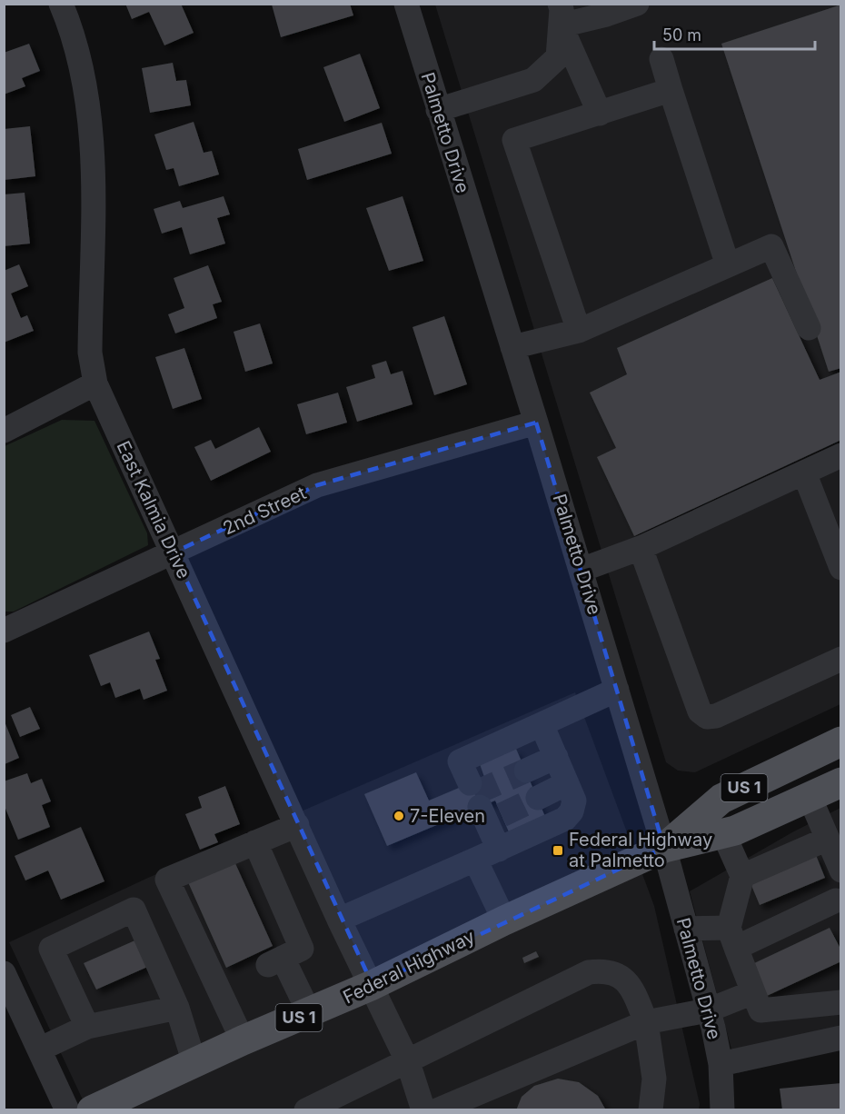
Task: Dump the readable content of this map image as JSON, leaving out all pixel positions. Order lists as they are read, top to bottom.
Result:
{
  "streets": {
    "main road": ["US 1", "Federal Highway"],
    "street": ["Palmetto Drive", "East Kalmia Drive", "2nd Street"]
  },
  "crossings": [
    ["Palmetto Drive", "2nd Street"],
    ["Palmetto Drive", "Federal Highway"],
    ["East Kalmia Drive", "2nd Street"],
    ["East Kalmia Drive", "Federal Highway"]
  ],
  "places": {
    "other": ["7-Eleven"],
    "transit": ["Federal Highway at Palmetto"]
  },
  "scale_bar": "50 m"
}
